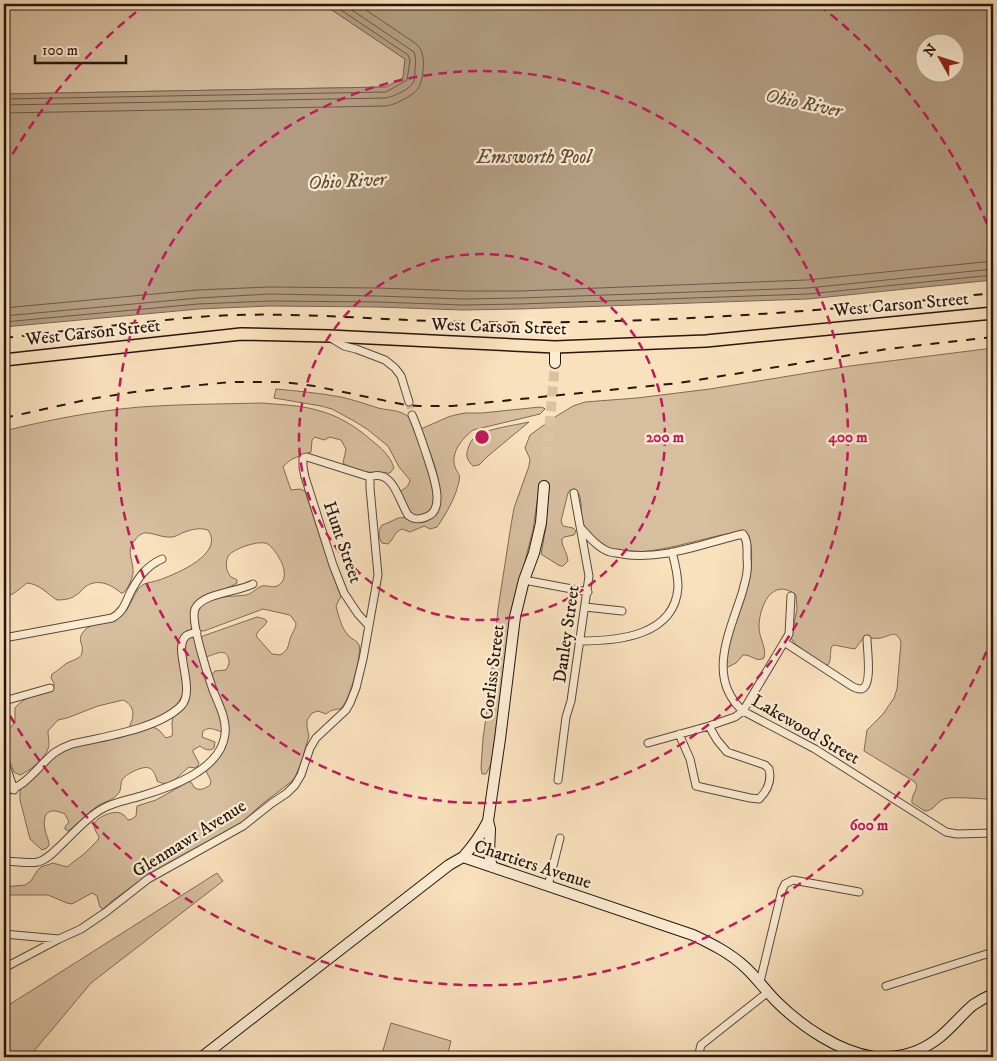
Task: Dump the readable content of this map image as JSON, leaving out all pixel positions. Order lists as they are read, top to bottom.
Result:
{
  "streets": {
    "main road": ["West Carson Street"],
    "street": [
      "Hunt Street",
      "Danley Street",
      "Corliss Street",
      "Lakewood Street",
      "Glenmawr Avenue",
      "Chartiers Avenue"
    ]
  },
  "crossings": [
    ["Hunt Street", "Glenmawr Avenue"],
    ["Corliss Street", "Chartiers Avenue"]
  ],
  "water": ["Ohio River", "Emsworth Pool"],
  "scale_bar": "100 m",
  "north": "top left",
  "rings": ["200 m", "400 m", "600 m"]
}
